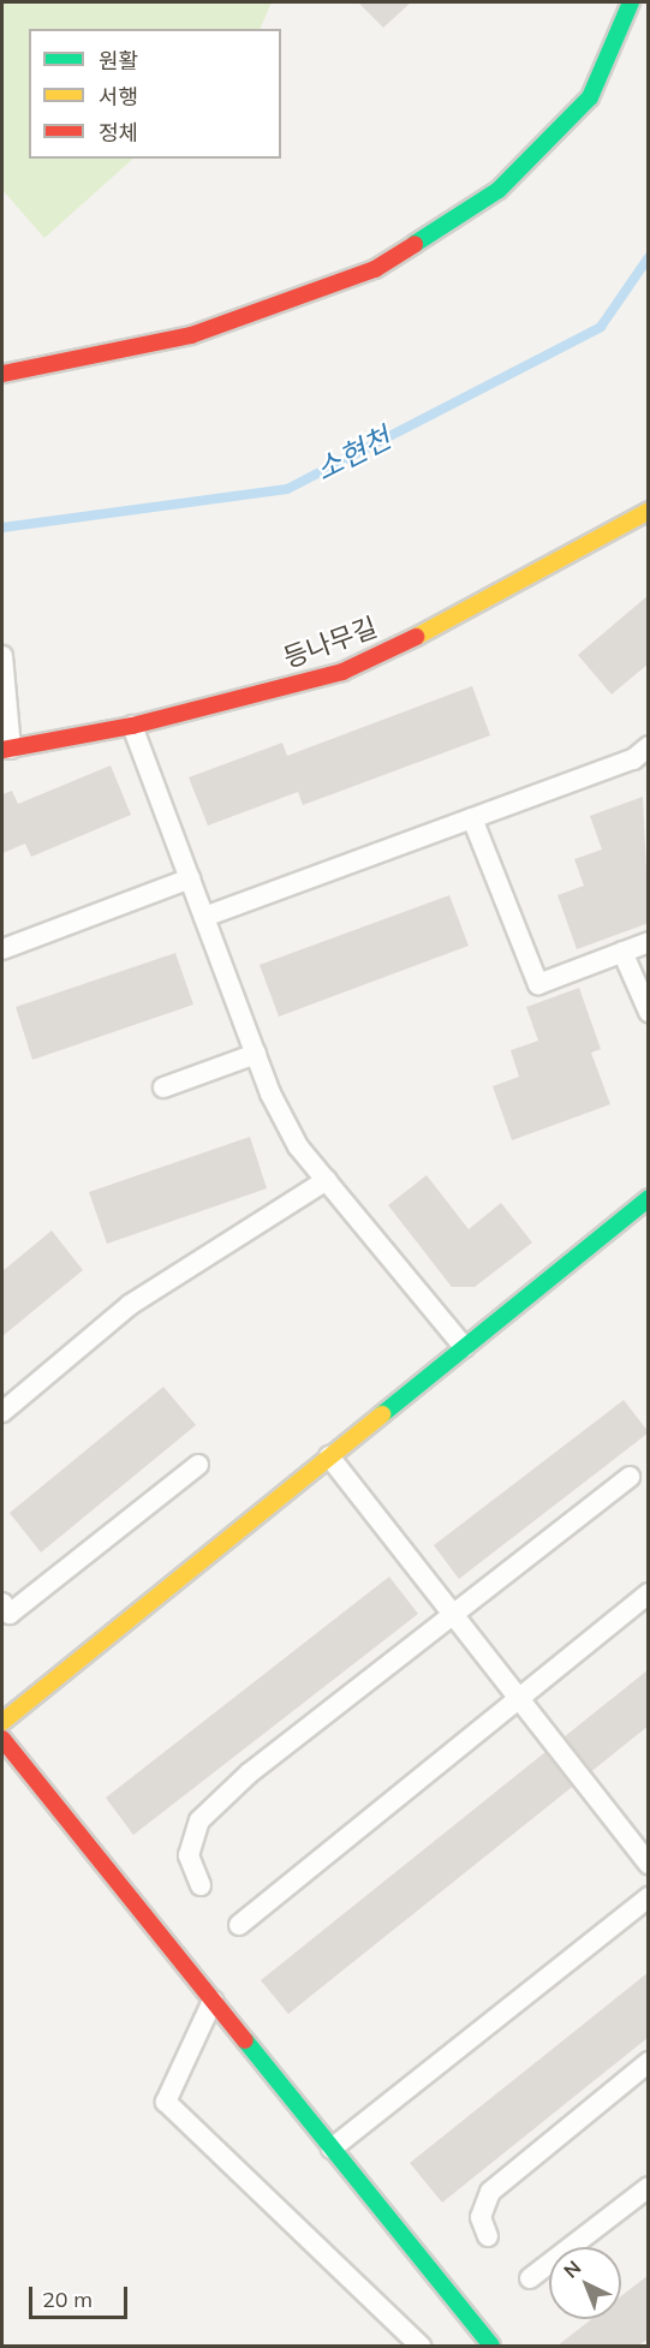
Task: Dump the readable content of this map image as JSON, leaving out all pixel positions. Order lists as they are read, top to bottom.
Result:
{
  "streets": {
    "street": ["등나무길"]
  },
  "water": ["소현천"],
  "legend": ["원활", "서행", "정체"],
  "scale_bar": "20 m",
  "north": "top left"
}
